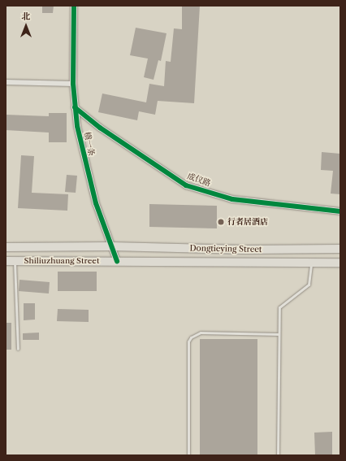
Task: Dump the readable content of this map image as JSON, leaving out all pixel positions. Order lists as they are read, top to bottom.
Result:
{
  "streets": {
    "main road": ["Dongtieying Street", "Shiliuzhuang Street"],
    "street": ["横一条", "成仪路"]
  },
  "crossings": [
    ["横一条", "成仪路"],
    ["横一条", "Dongtieying Street"],
    ["横一条", "Shiliuzhuang Street"],
    ["Dongtieying Street", "Shiliuzhuang Street"]
  ],
  "places": ["行者居酒店"],
  "north": "top"
}
